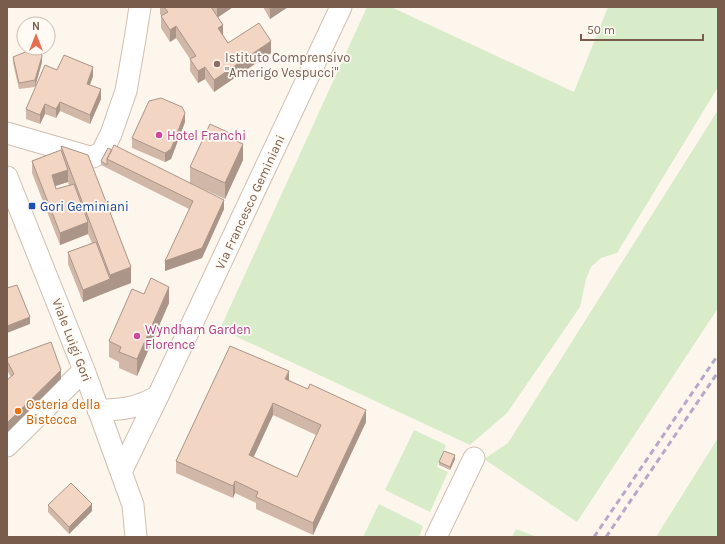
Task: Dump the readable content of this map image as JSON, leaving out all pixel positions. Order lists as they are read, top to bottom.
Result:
{
  "streets": {
    "street": ["Via Francesco Geminiani", "Viale Luigi Gori"]
  },
  "crossings": [
    ["Via Francesco Geminiani", "Viale Luigi Gori"]
  ],
  "places": {
    "other": [
      "Istituto Comprensivo \"Amerigo Vespucci\"",
      "Hotel Franchi",
      "Wyndham Garden Florence",
      "Osteria della Bistecca"
    ],
    "transit": ["Gori Geminiani"]
  },
  "scale_bar": "50 m",
  "north": "top"
}
